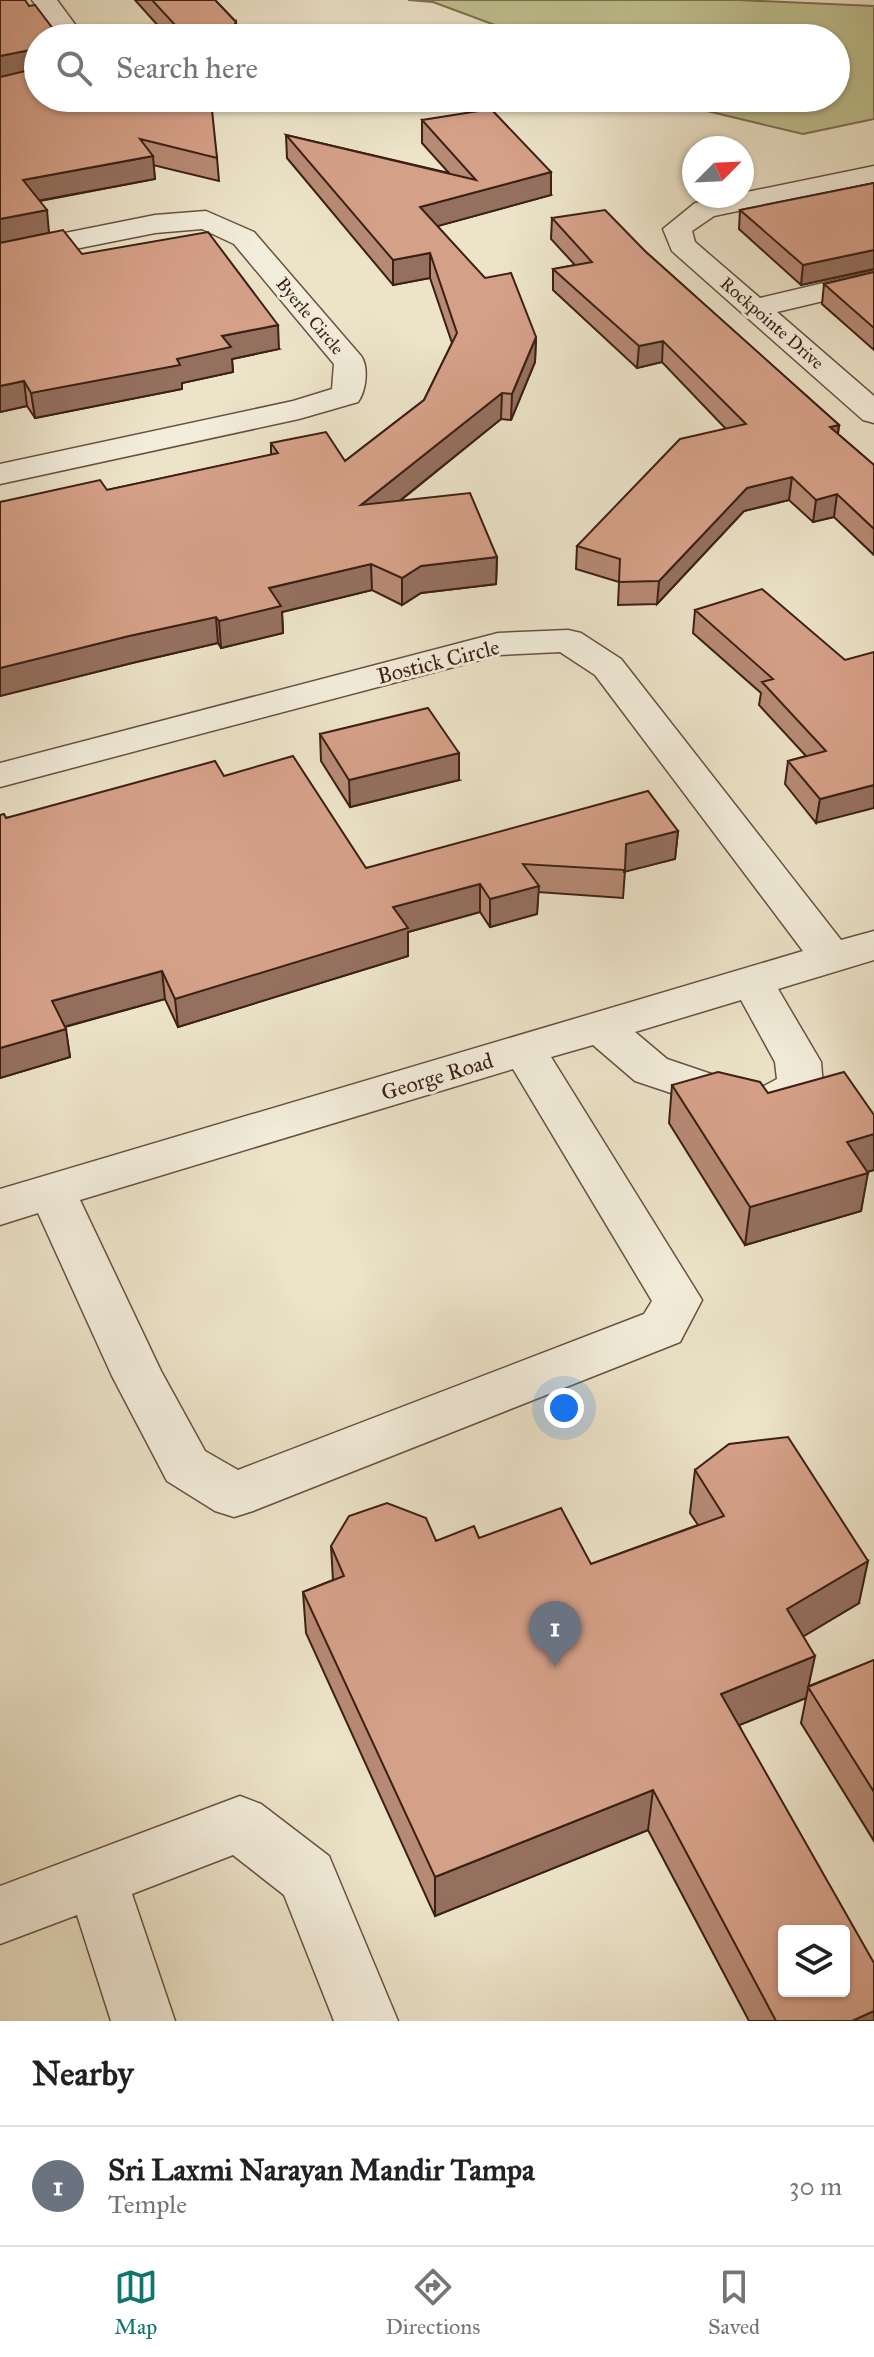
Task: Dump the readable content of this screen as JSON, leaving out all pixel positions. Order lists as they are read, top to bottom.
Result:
{
  "streets": {
    "street": [
      "Byerle Circle",
      "Rockpointe Drive",
      "Bostick Circle",
      "George Road"
    ]
  },
  "crossings": [
    ["Bostick Circle", "George Road"]
  ],
  "north": "top right",
  "page": {
    "search": "Search here",
    "pins": "1",
    "heading": "Nearby",
    "list": [
      {
        "mark": "1",
        "name": "Sri Laxmi Narayan Mandir Tampa",
        "note": "Temple",
        "value": "30 m"
      }
    ],
    "nav": ["Map", "Directions", "Saved"]
  }
}
